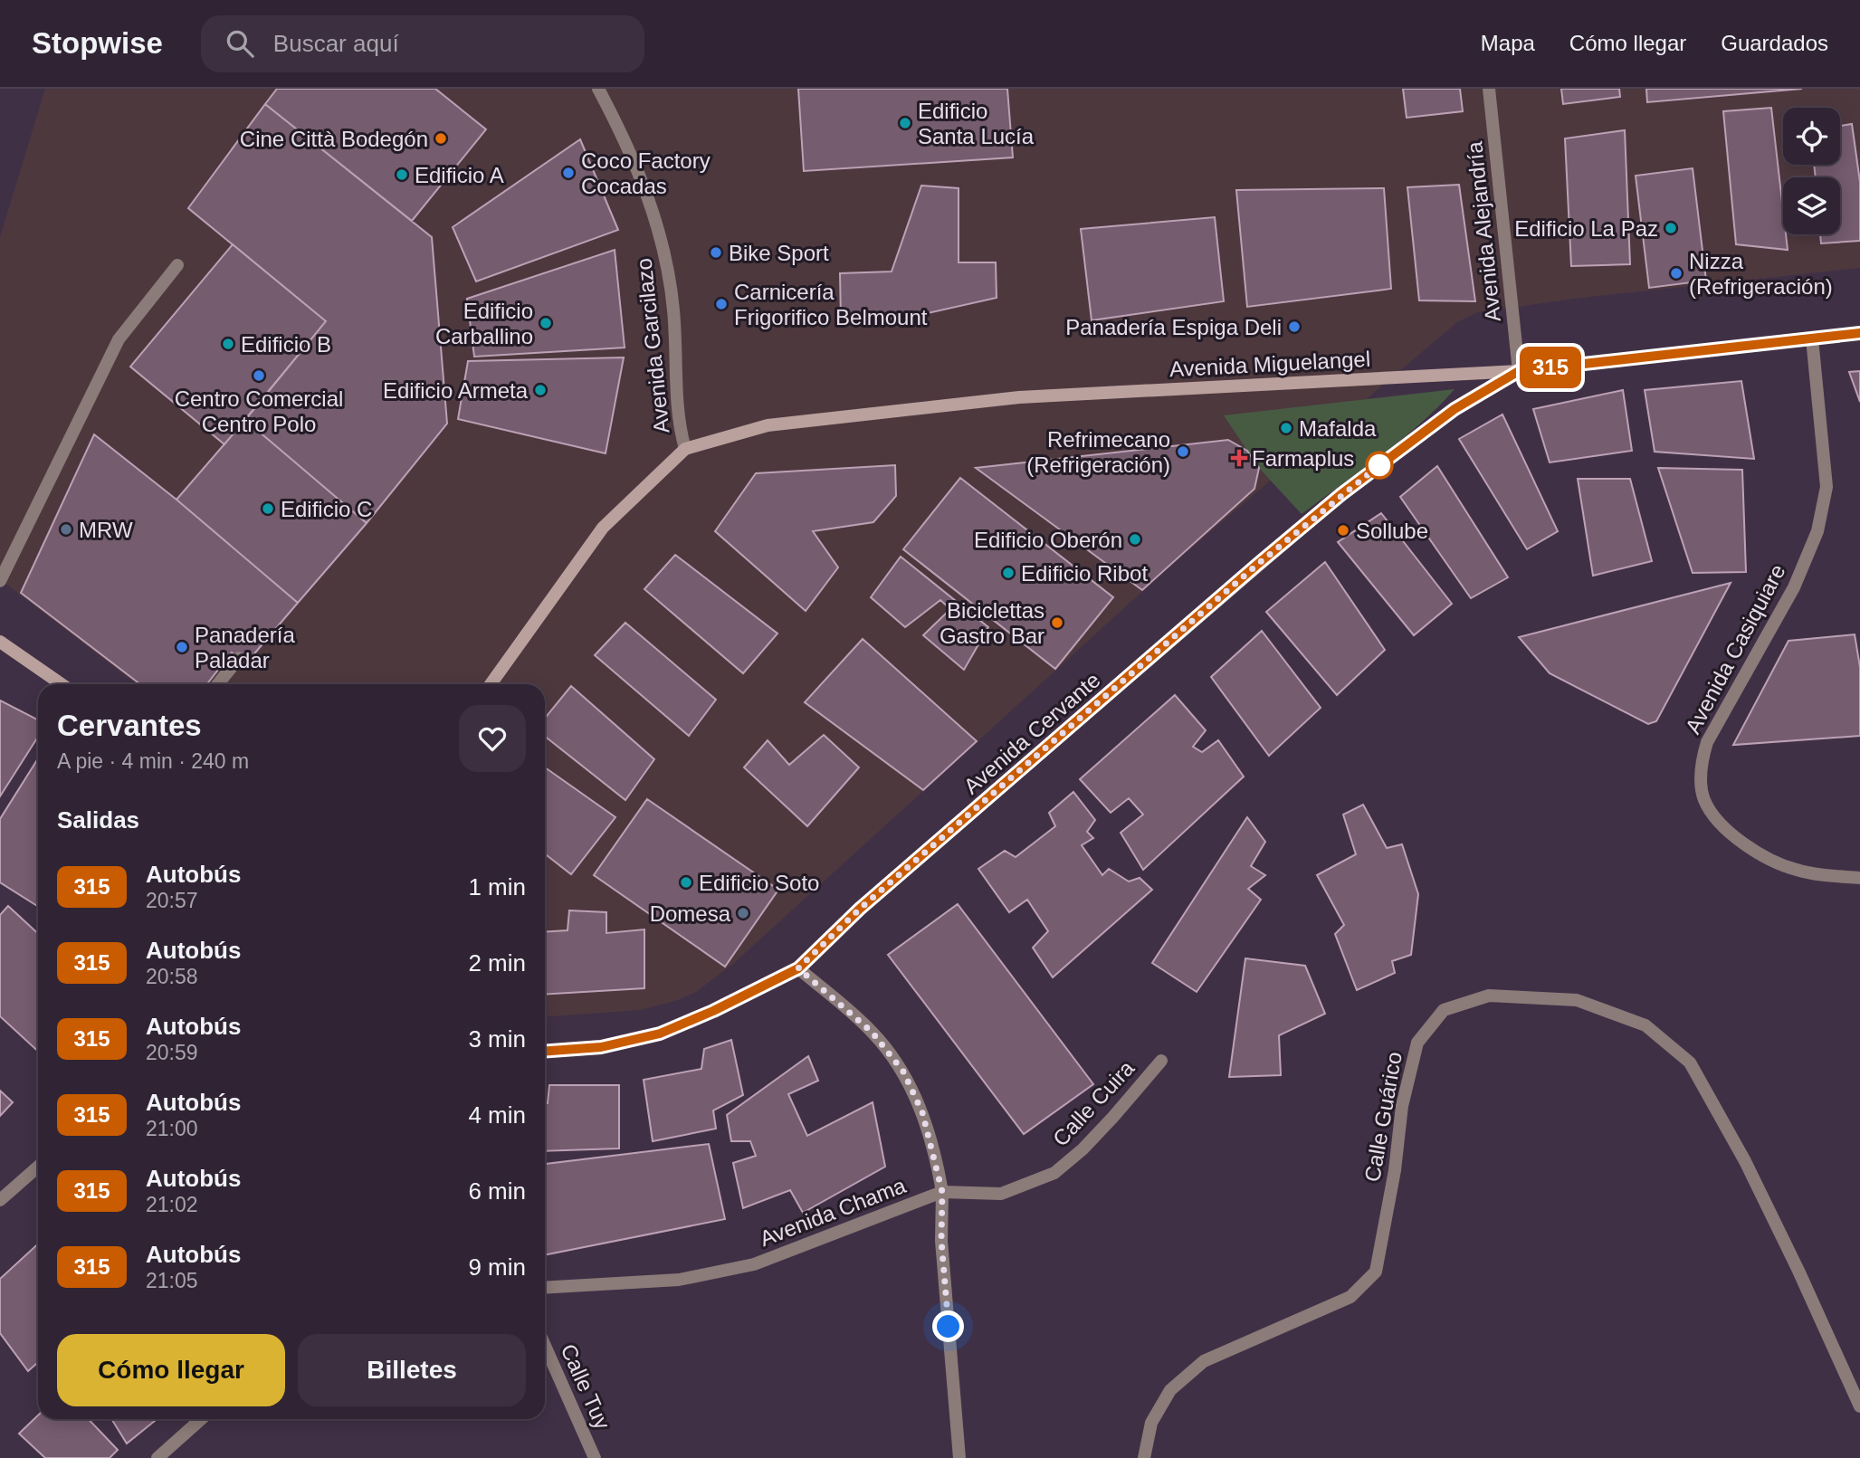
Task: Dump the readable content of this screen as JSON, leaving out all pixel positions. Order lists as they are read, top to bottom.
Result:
{
  "streets": {
    "street": [
      "Avenida Alejandría",
      "Avenida Garcilazo",
      "Avenida Miguelangel",
      "Avenida Casiquiare",
      "Avenida Cervante",
      "Calle Cuira",
      "Calle Guárico",
      "Avenida Chama",
      "Calle Tuy"
    ]
  },
  "crossings": [
    ["Avenida Alejandría", "Avenida Miguelangel"],
    ["Avenida Alejandría", "Avenida Cervante"],
    ["Avenida Garcilazo", "Avenida Miguelangel"],
    ["Avenida Miguelangel", "Avenida Casiquiare"],
    ["Avenida Miguelangel", "Avenida Cervante"],
    ["Calle Cuira", "Avenida Chama"]
  ],
  "places": {
    "other": [
      "Edificio Santa Lucía",
      "Cine Città Bodegón",
      "Coco Factory Cocadas",
      "Edificio A",
      "Edificio La Paz",
      "Bike Sport",
      "Nizza (Refrigeración)",
      "Carnicería Frigorifico Belmount",
      "Edificio Carballino",
      "Panadería Espiga Deli",
      "Edificio B",
      "Centro Comercial Centro Polo",
      "Edificio Armeta",
      "Mafalda",
      "Refrimecano (Refrigeración)",
      "Edificio C",
      "MRW",
      "Sollube",
      "Edificio Oberón",
      "Edificio Ribot",
      "Biciclettas Gastro Bar",
      "Panadería Paladar",
      "Edificio Soto",
      "Domesa"
    ],
    "health": ["Farmaplus"]
  },
  "lines": ["bus line 315"],
  "page": {
    "header": "Stopwise",
    "search": "Buscar aquí",
    "nav": ["Mapa", "Cómo llegar", "Guardados"],
    "on_map": "315",
    "heading": [
      ["Cervantes", "A pie · 4 min · 240 m"],
      "Salidas"
    ],
    "list": [
      {
        "mark": "315",
        "name": "Autobús",
        "note": "20:57",
        "value": "1 min"
      },
      {
        "mark": "315",
        "name": "Autobús",
        "note": "20:58",
        "value": "2 min"
      },
      {
        "mark": "315",
        "name": "Autobús",
        "note": "20:59",
        "value": "3 min"
      },
      {
        "mark": "315",
        "name": "Autobús",
        "note": "21:00",
        "value": "4 min"
      },
      {
        "mark": "315",
        "name": "Autobús",
        "note": "21:02",
        "value": "6 min"
      },
      {
        "mark": "315",
        "name": "Autobús",
        "note": "21:05",
        "value": "9 min"
      }
    ],
    "buttons": ["Cómo llegar", "Billetes"]
  }
}
